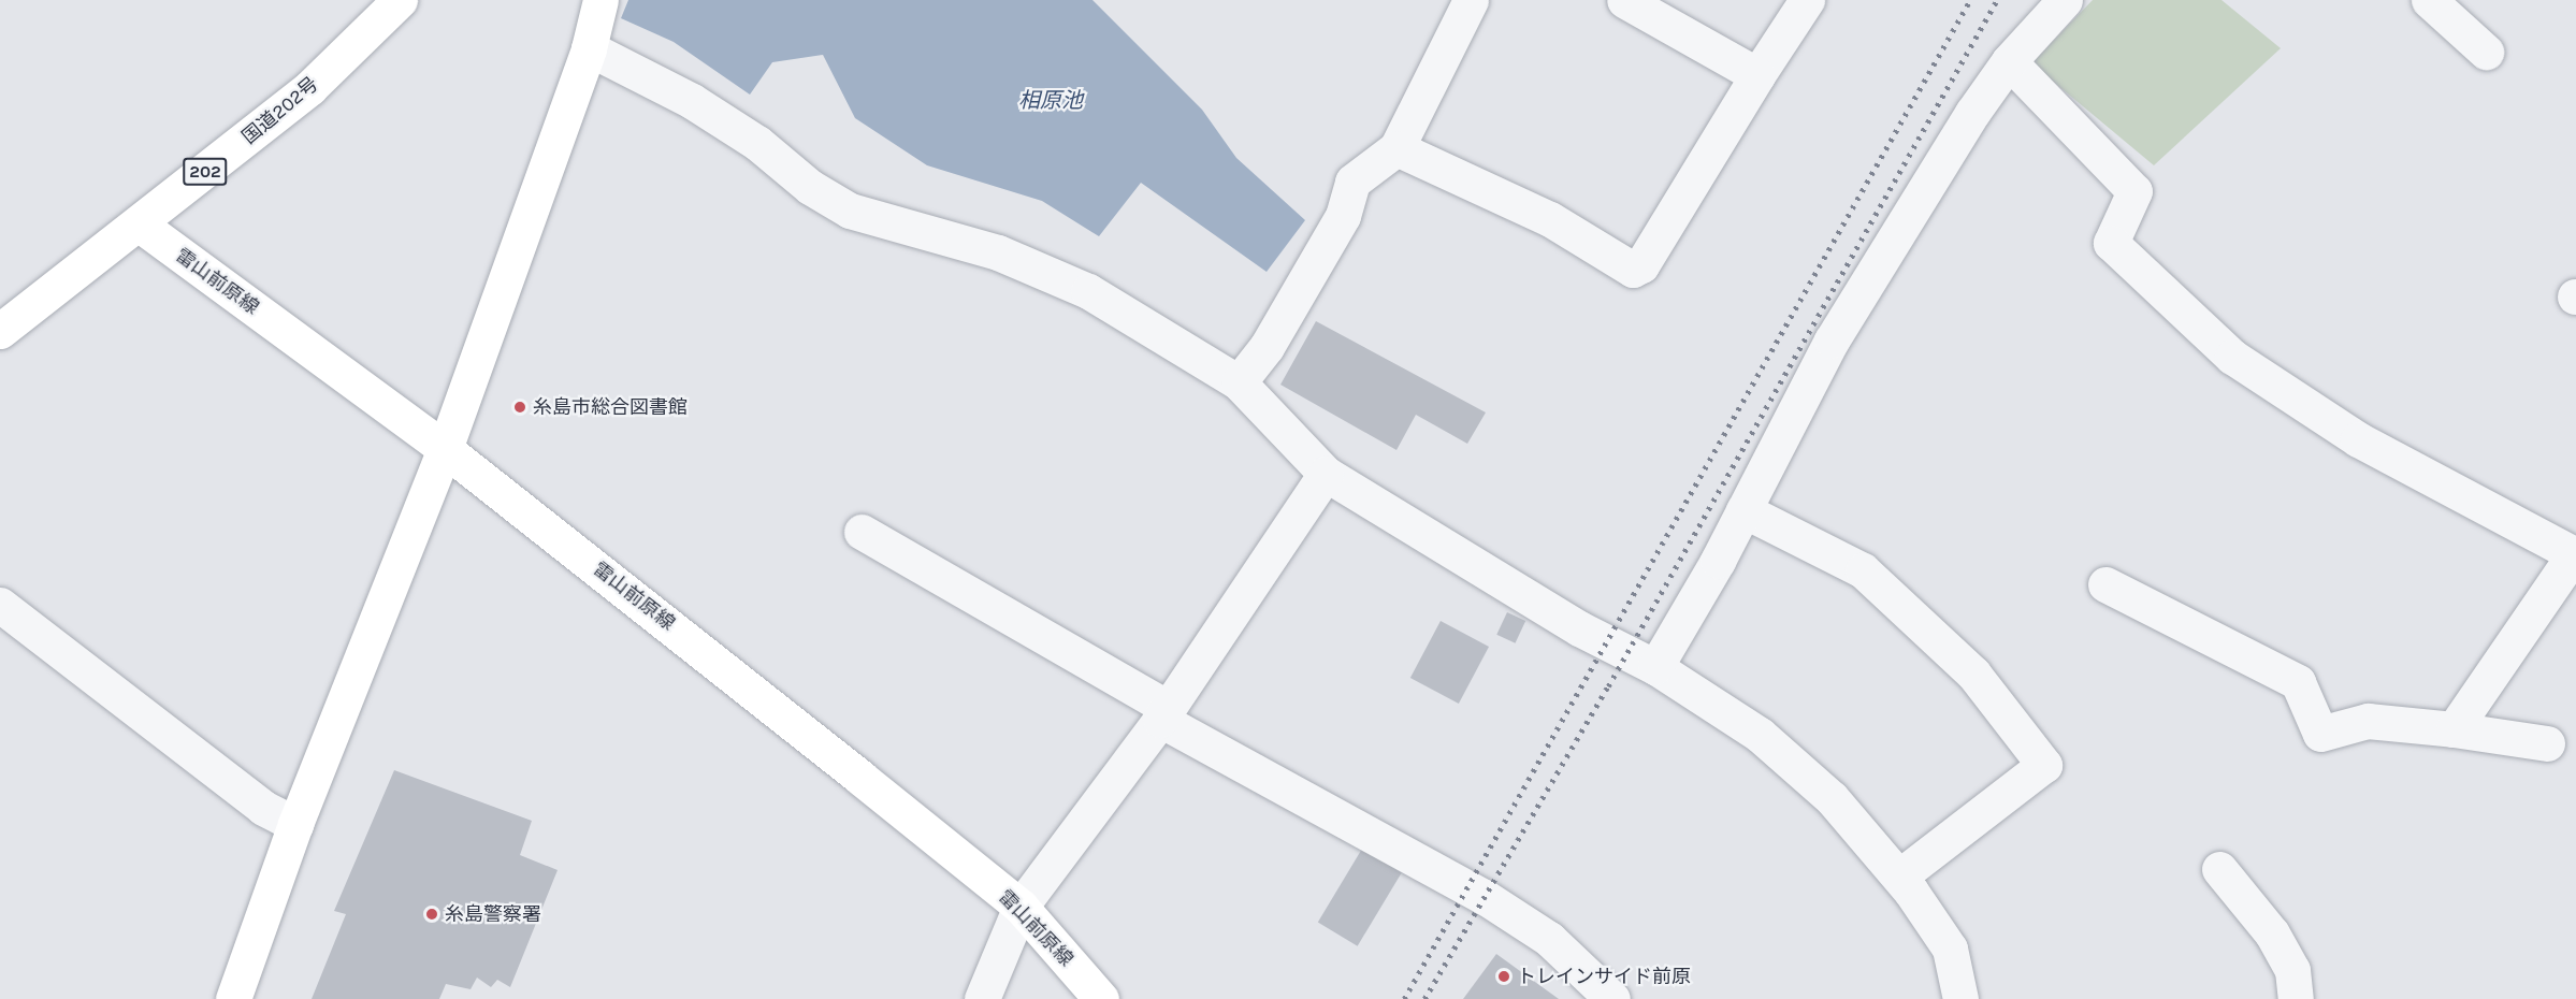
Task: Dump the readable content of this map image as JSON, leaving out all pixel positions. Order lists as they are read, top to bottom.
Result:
{
  "streets": {
    "main road": ["国道202号", "202", "雷山前原線"]
  },
  "crossings": [
    ["国道202号", "雷山前原線"]
  ],
  "water": ["相原池"],
  "places": ["糸島市総合図書館", "糸島警察署", "トレインサイド前原"]
}
